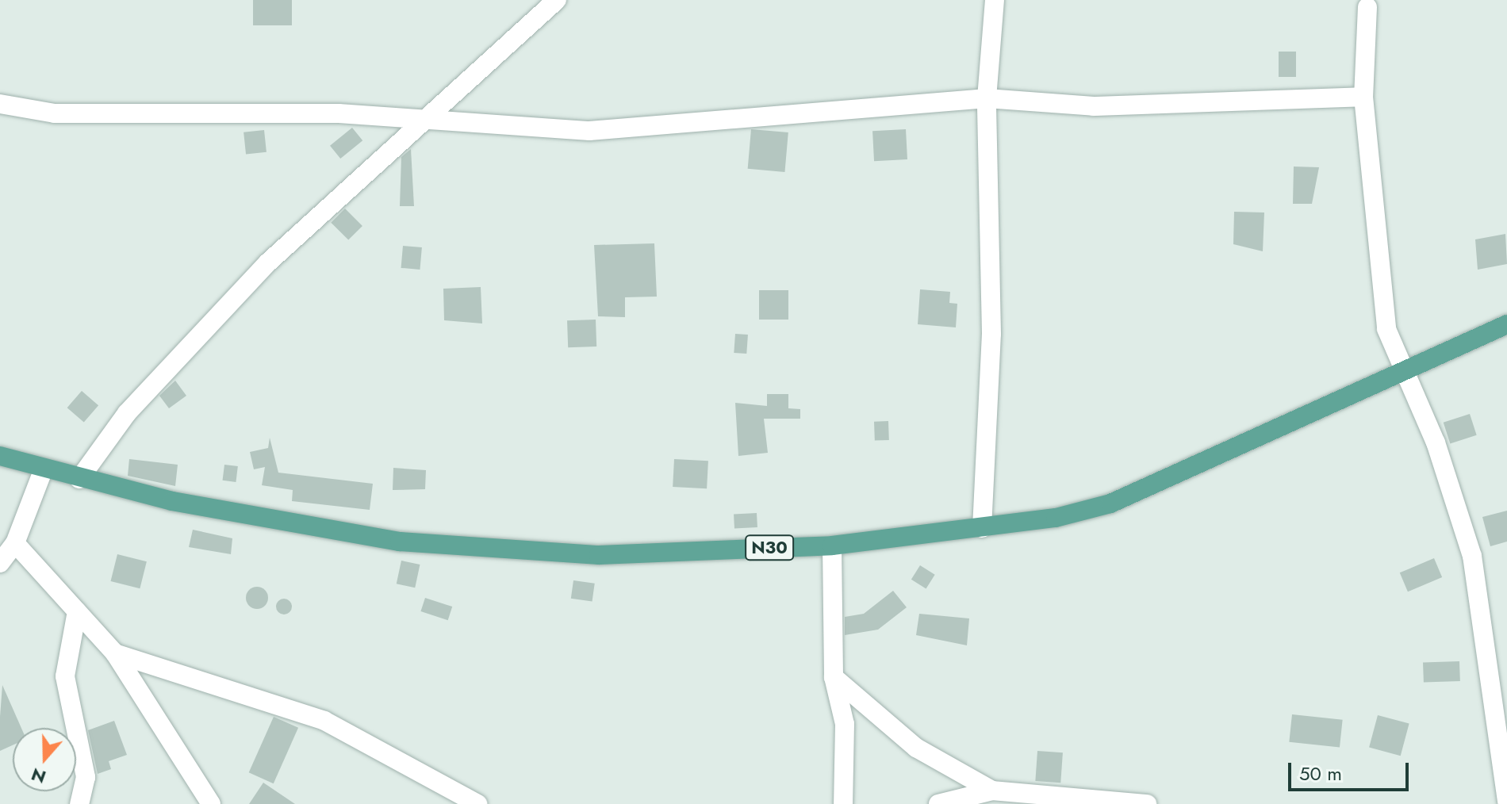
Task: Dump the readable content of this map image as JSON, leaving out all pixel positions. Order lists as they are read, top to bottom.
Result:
{
  "streets": {
    "main road": ["N30"]
  },
  "scale_bar": "50 m",
  "north": "bottom"
}
